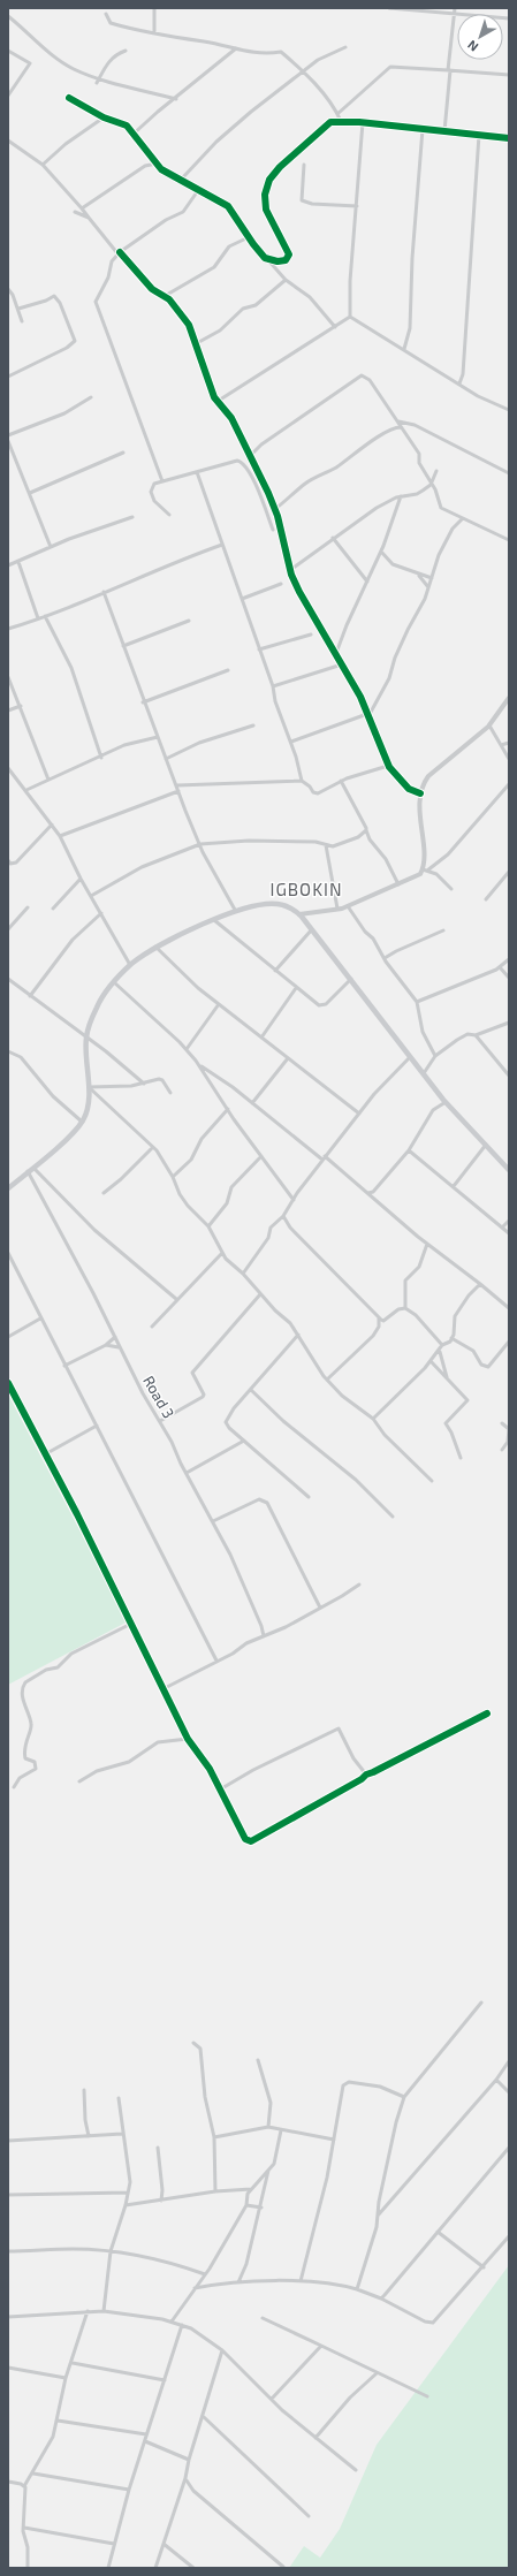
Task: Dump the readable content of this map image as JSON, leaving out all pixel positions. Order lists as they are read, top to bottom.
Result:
{
  "streets": {
    "street": ["Road 3"]
  },
  "districts": ["IGBOKIN"],
  "north": "bottom left"
}
